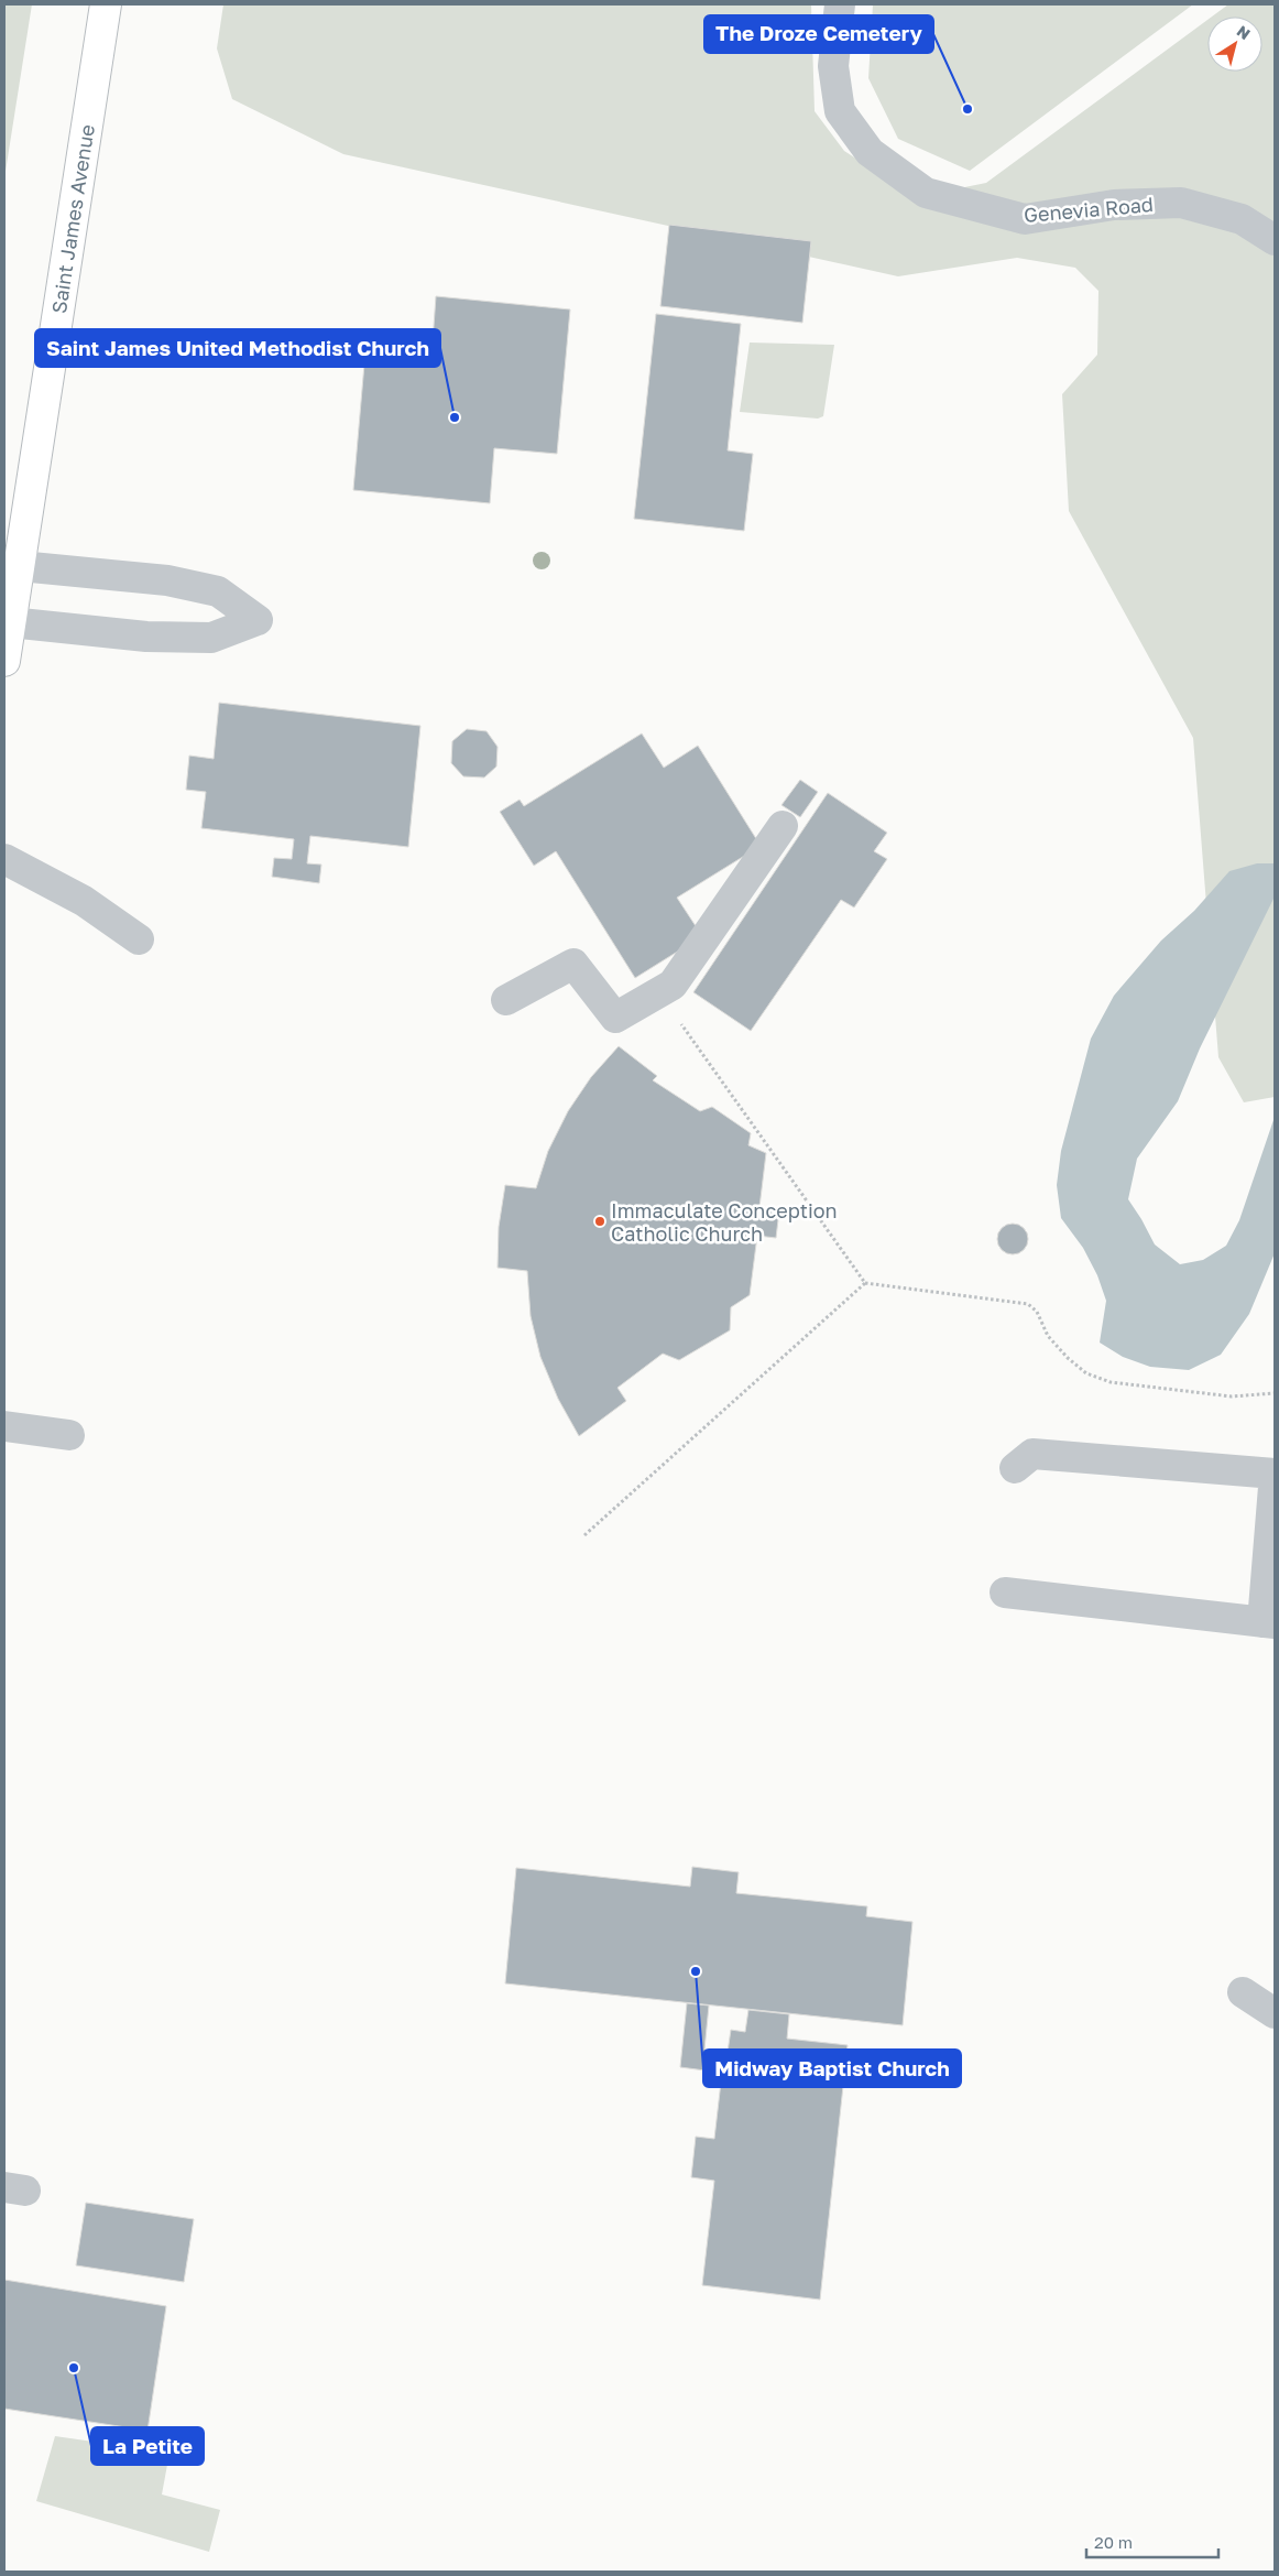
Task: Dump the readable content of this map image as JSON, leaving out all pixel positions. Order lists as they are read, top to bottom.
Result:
{
  "streets": {
    "main road": ["Saint James Avenue"],
    "street": ["Genevia Road"]
  },
  "places": [
    "The Droze Cemetery",
    "Saint James United Methodist Church",
    "Immaculate Conception Catholic Church",
    "Midway Baptist Church",
    "La Petite"
  ],
  "scale_bar": "20 m",
  "north": "top right"
}
